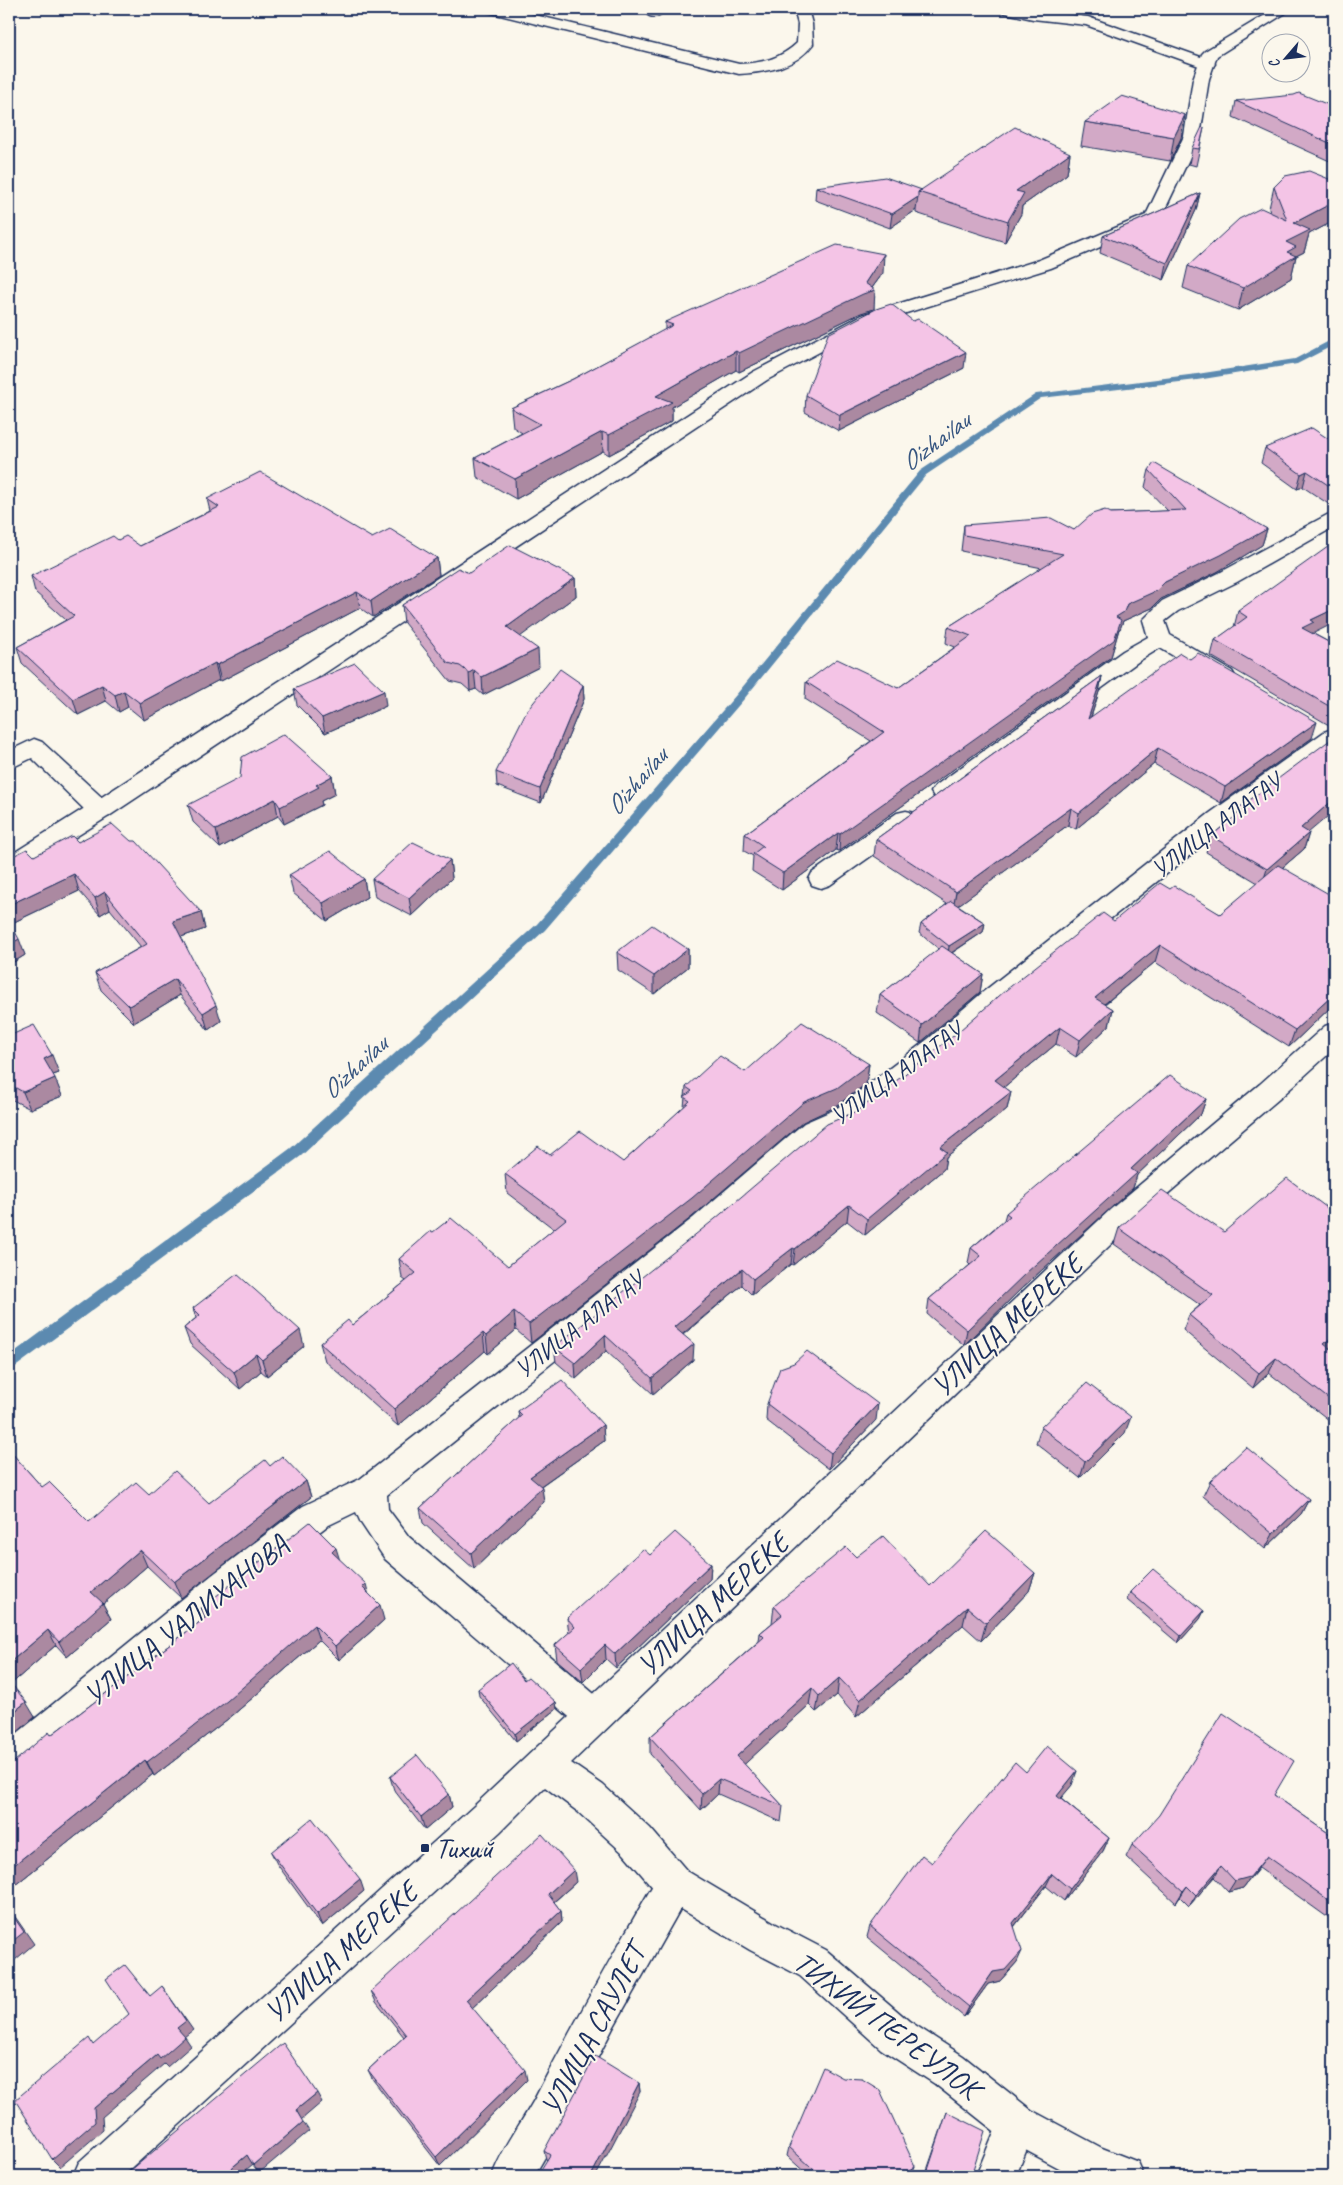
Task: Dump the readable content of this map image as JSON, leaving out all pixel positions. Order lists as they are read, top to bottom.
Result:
{
  "streets": {
    "street": [
      "УЛИЦА АЛАТАУ",
      "УЛИЦА МЕРЕКЕ",
      "УЛИЦА УАЛИХАНОВА",
      "ТИХИЙ ПЕРЕУЛОК",
      "УЛИЦА САУЛЕТ"
    ]
  },
  "crossings": [
    ["УЛИЦА АЛАТАУ", "УЛИЦА УАЛИХАНОВА"],
    ["УЛИЦА МЕРЕКЕ", "ТИХИЙ ПЕРЕУЛОК"],
    ["ТИХИЙ ПЕРЕУЛОК", "УЛИЦА САУЛЕТ"]
  ],
  "water": ["Oizhailau"],
  "places": {
    "transit": ["Тихий"]
  },
  "north": "bottom left"
}
